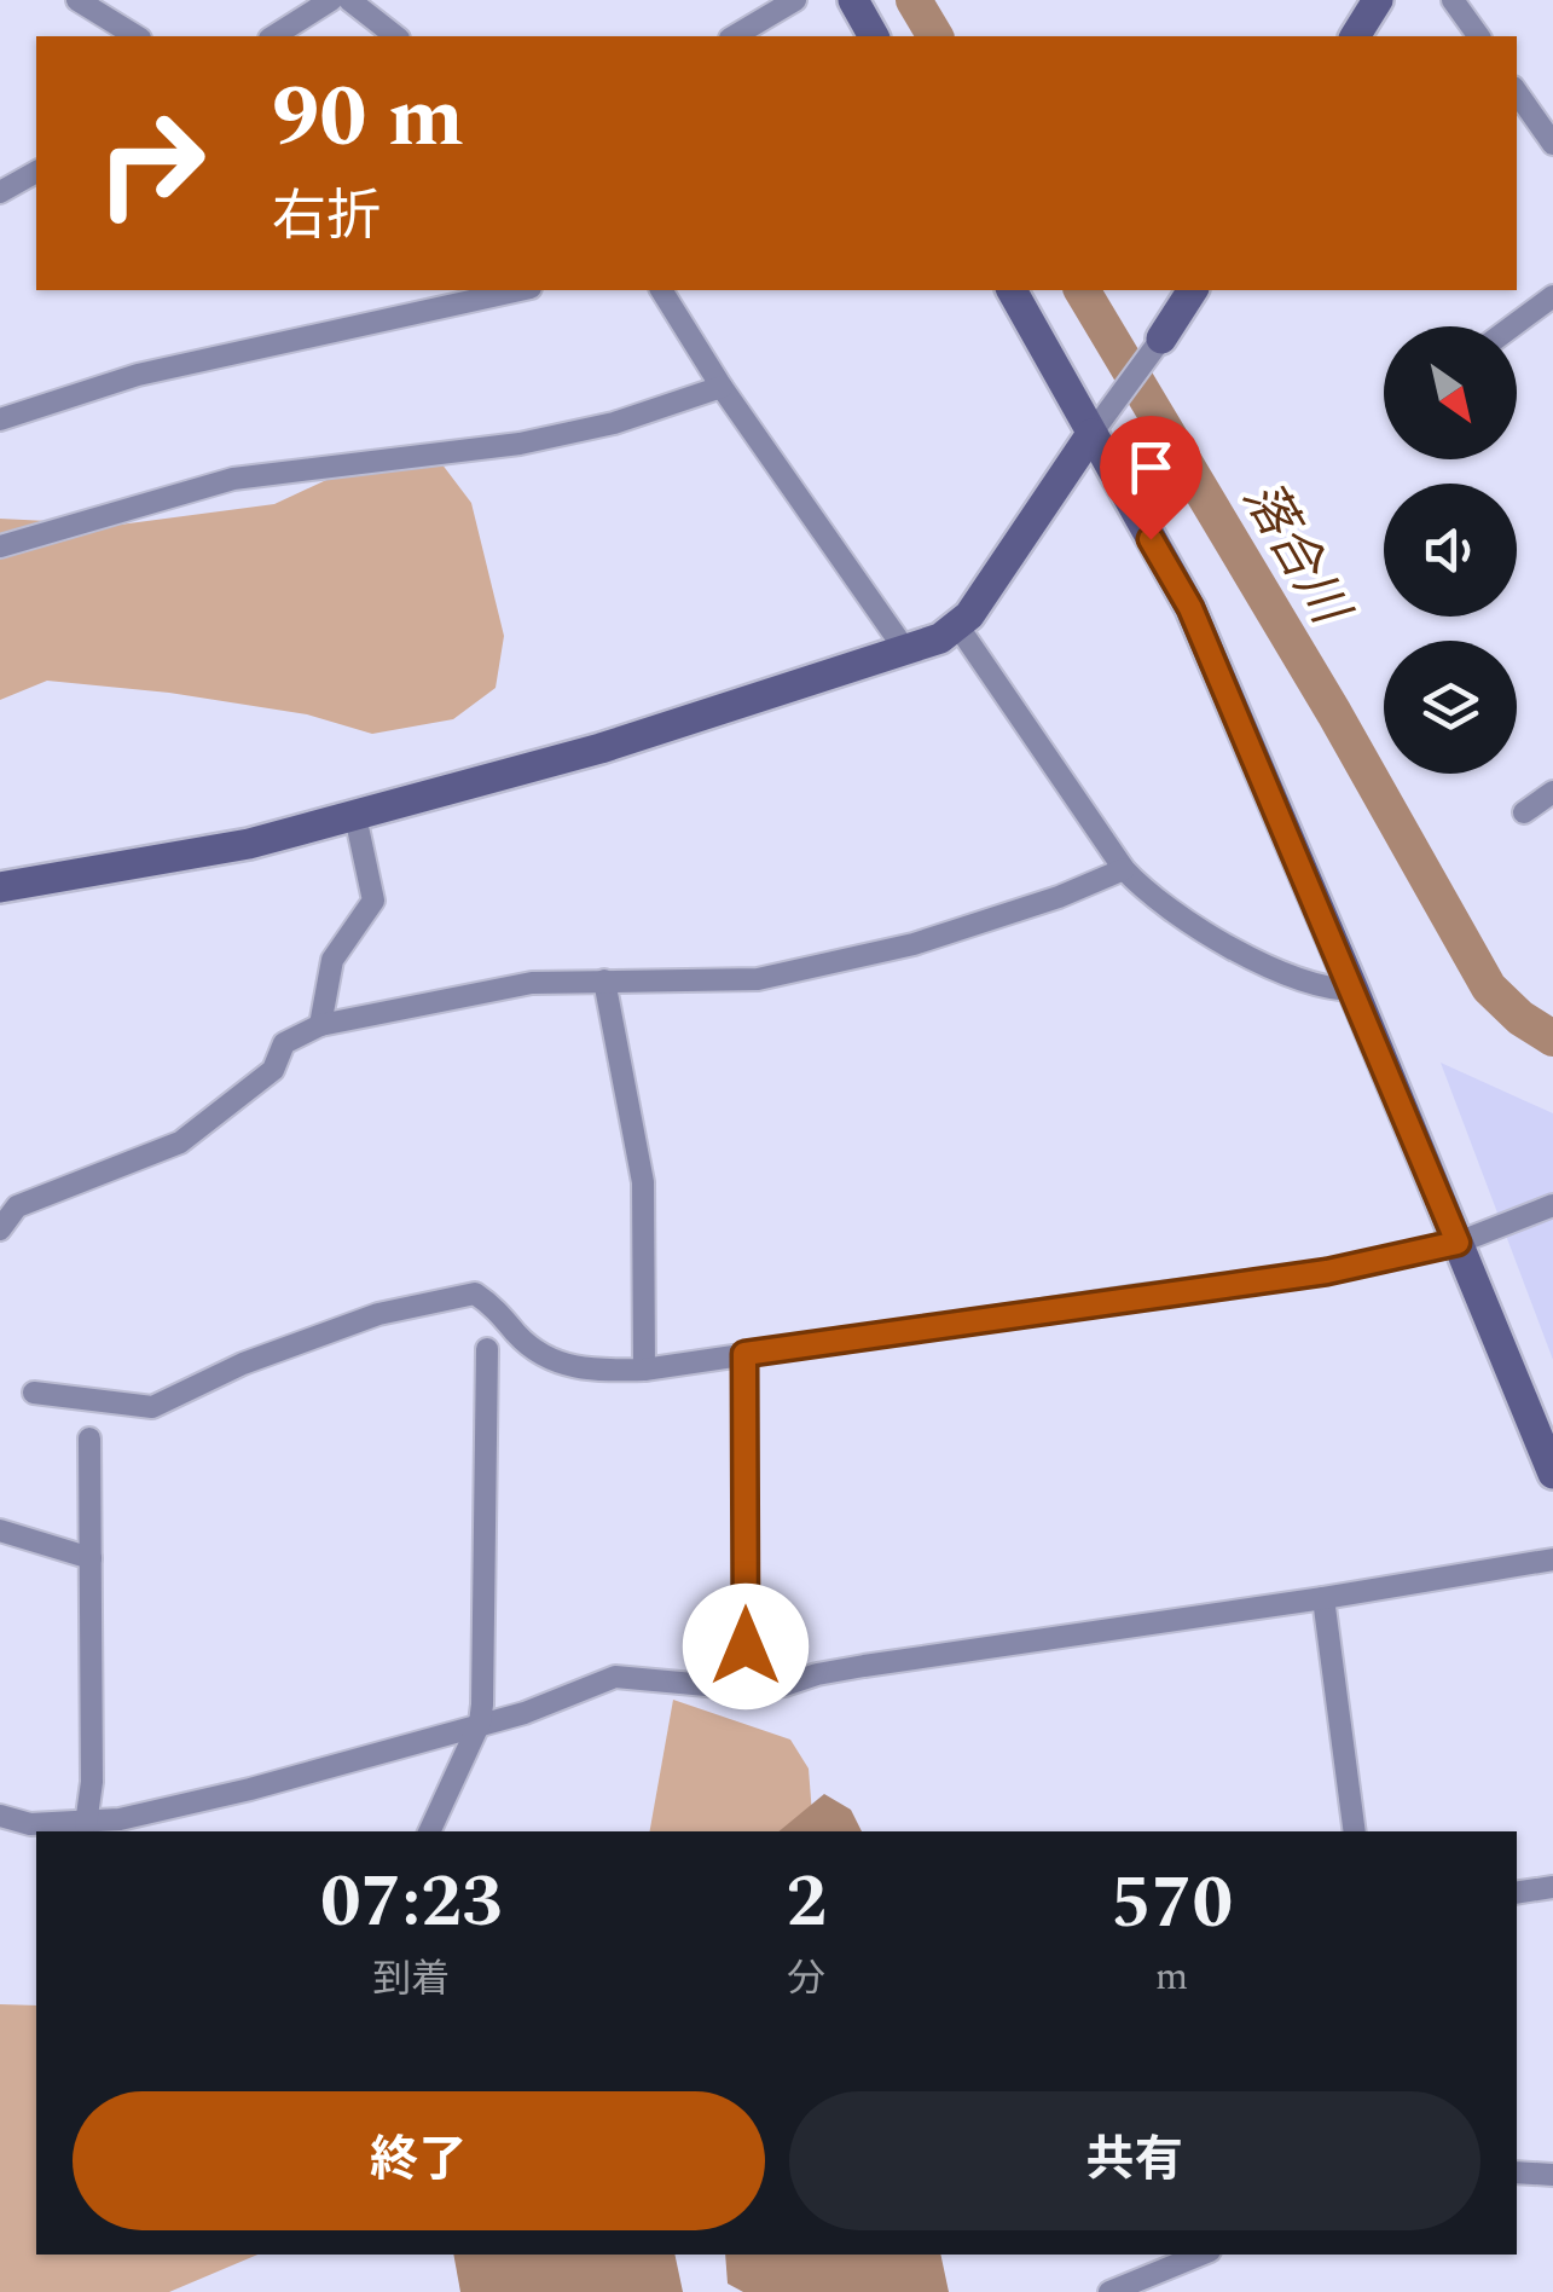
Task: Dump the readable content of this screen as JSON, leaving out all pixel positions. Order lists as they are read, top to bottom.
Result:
{
  "water": ["落合川"],
  "north": "bottom right",
  "page": {
    "turn": ["90 m", "右折"],
    "eta": [
      "07:23",
      "到着",
      "2",
      "分",
      "570",
      "m"
    ],
    "buttons": ["終了", "共有"]
  }
}
